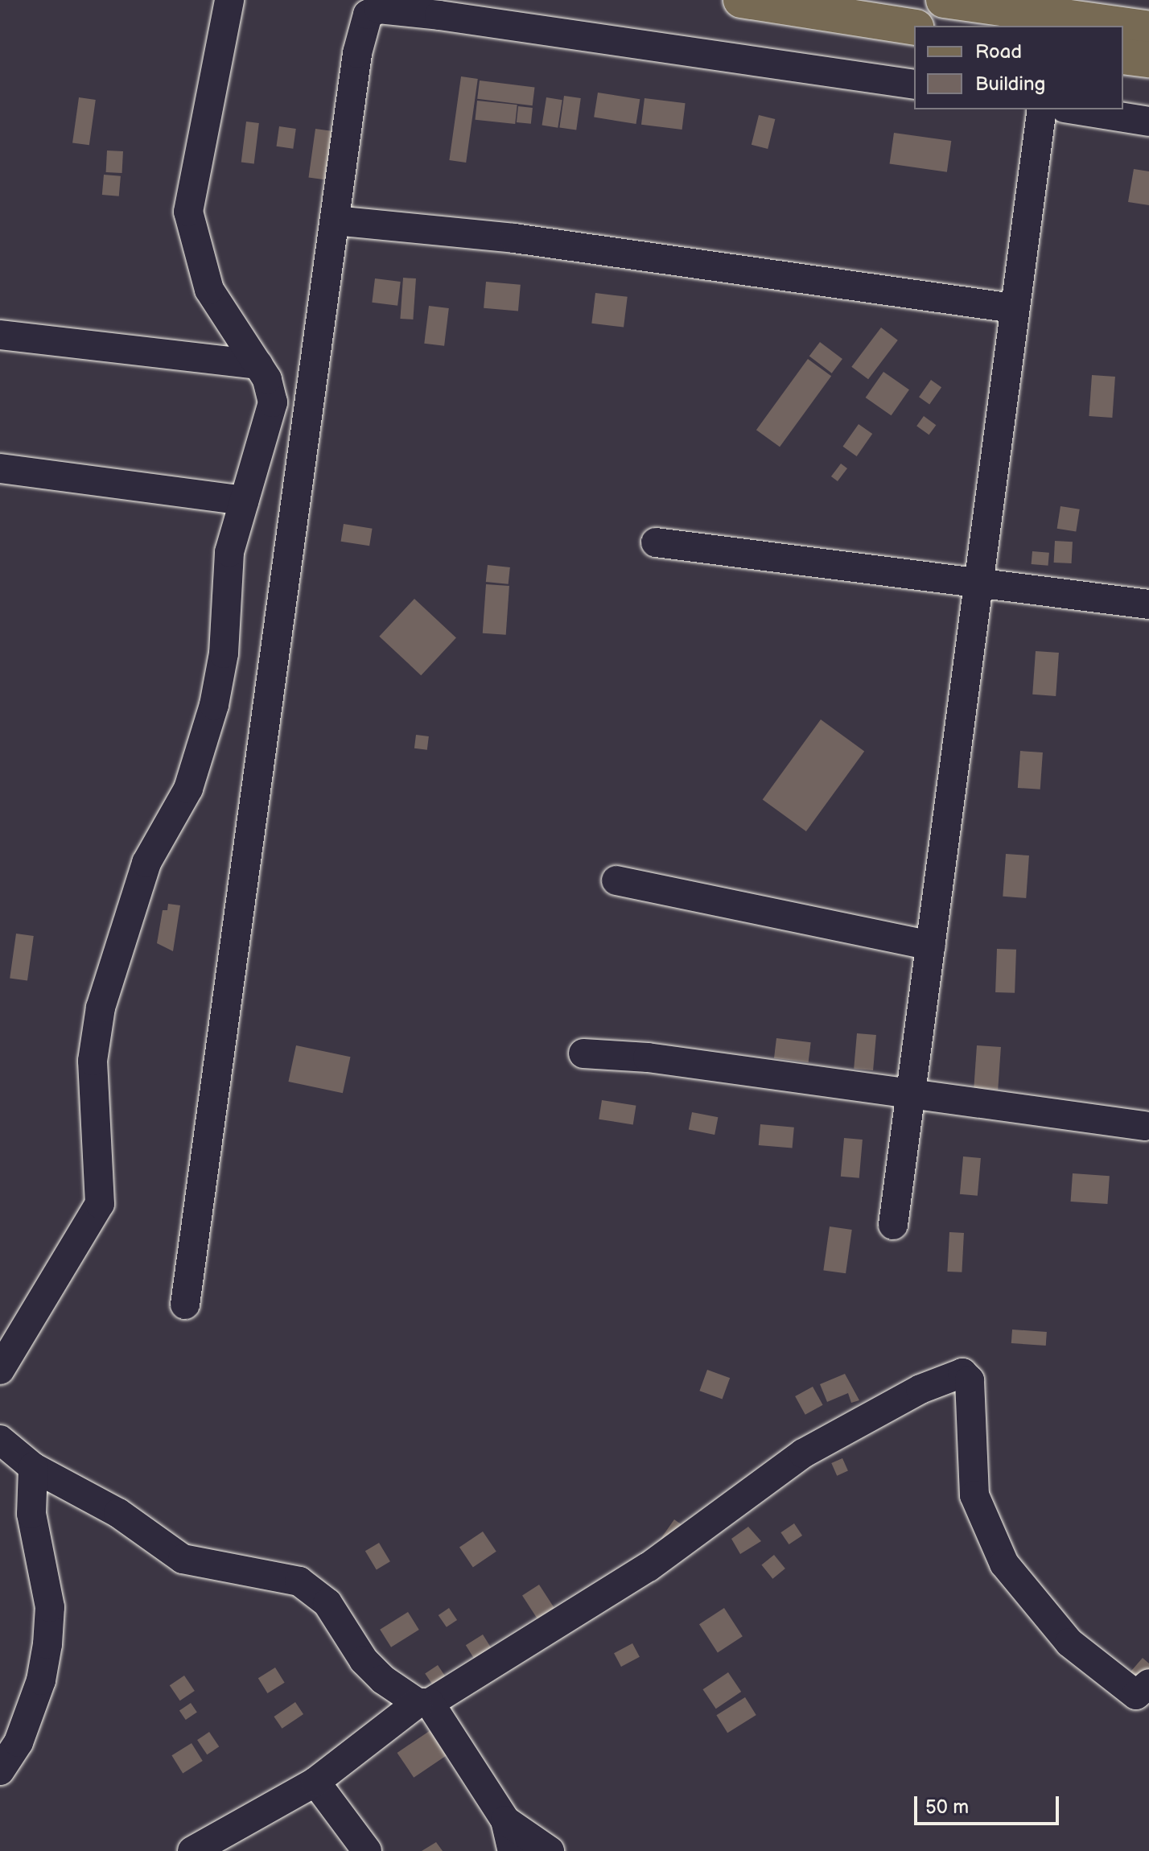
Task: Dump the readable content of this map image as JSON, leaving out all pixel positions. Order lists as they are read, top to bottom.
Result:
{
  "legend": ["Road", "Building"],
  "scale_bar": "50 m"
}
